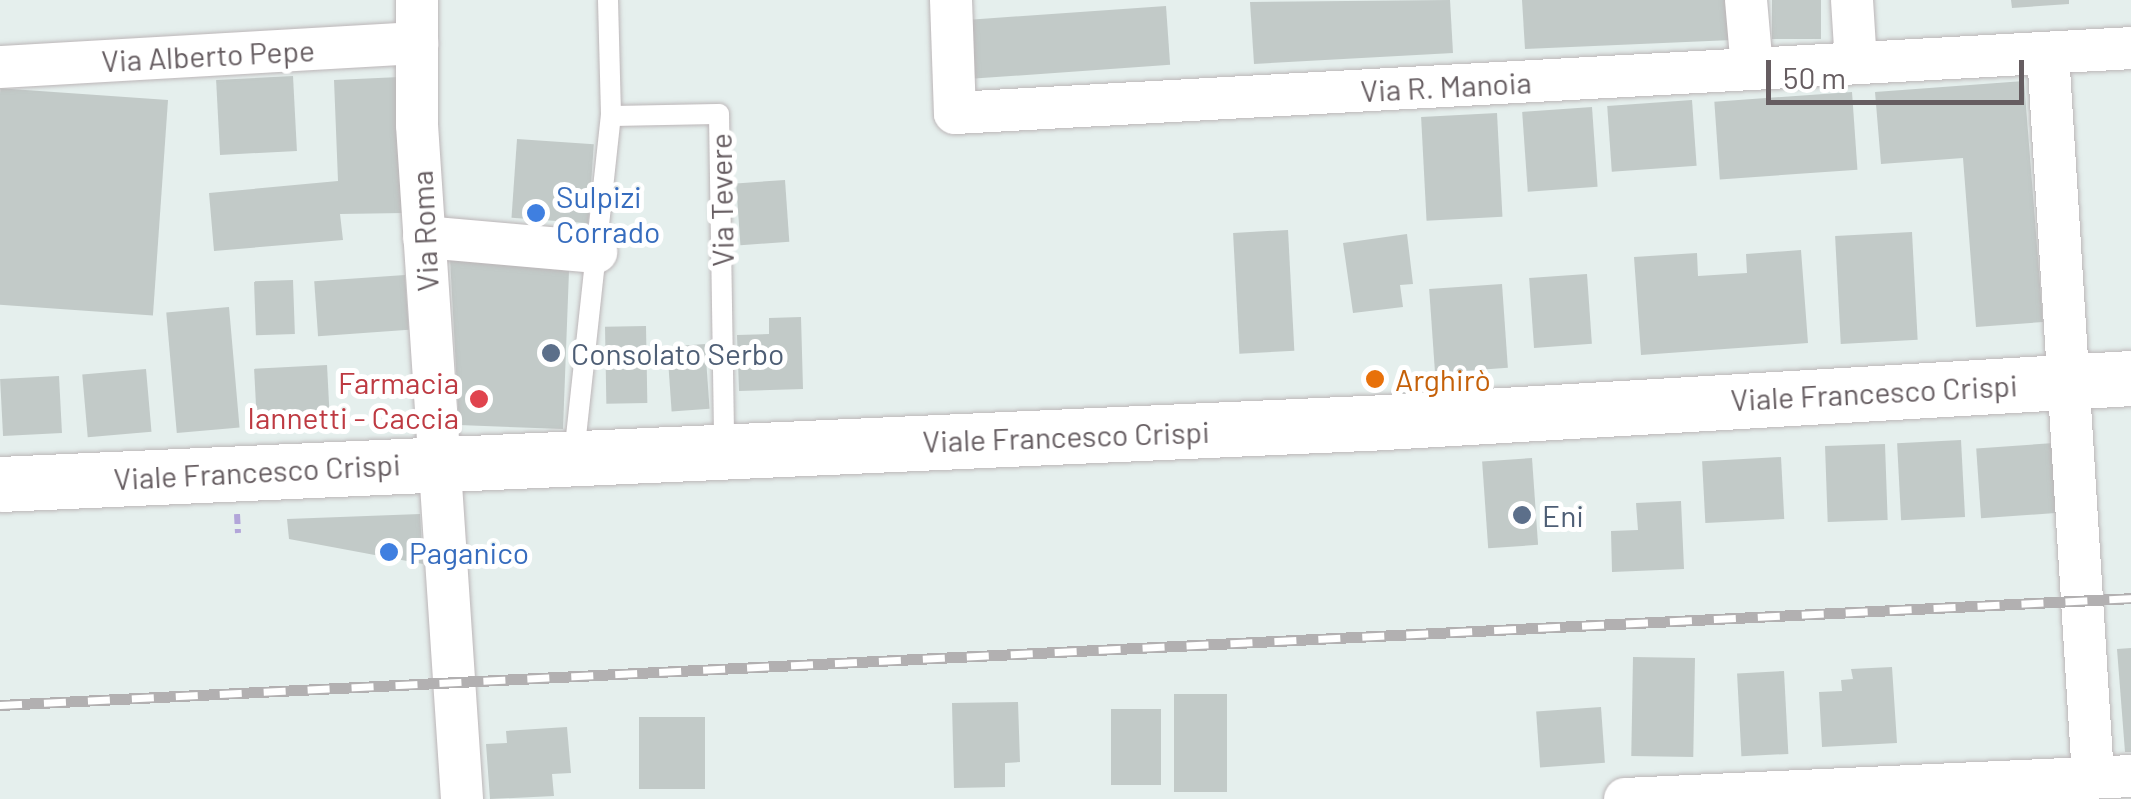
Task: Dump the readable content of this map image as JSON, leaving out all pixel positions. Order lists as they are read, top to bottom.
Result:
{
  "streets": {
    "street": [
      "Via Alberto Pepe",
      "Via R. Manoia",
      "Via Roma",
      "Viale Francesco Crispi"
    ],
    "lane": ["Via Tevere"]
  },
  "crossings": [
    ["Via Alberto Pepe", "Via Roma"],
    ["Via Tevere", "Viale Francesco Crispi"],
    ["Via Roma", "Viale Francesco Crispi"]
  ],
  "places": [
    "Sulpizi Corrado",
    "Consolato Serbo",
    "Arghirò",
    "Farmacia Iannetti - Caccia",
    "Eni",
    "Paganico"
  ],
  "scale_bar": "50 m"
}
